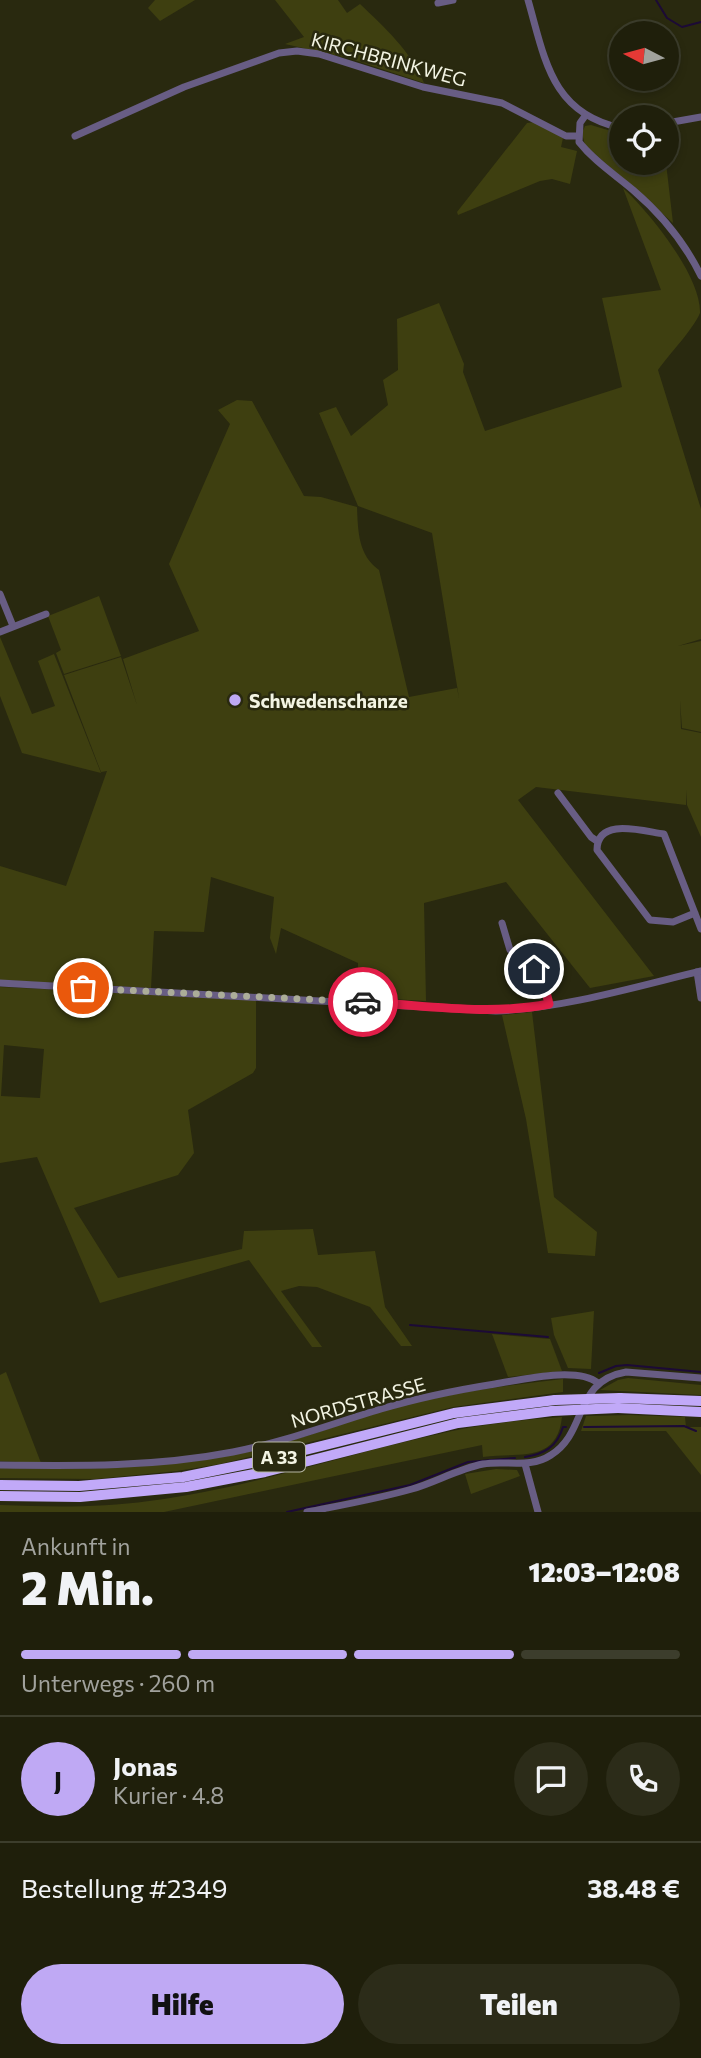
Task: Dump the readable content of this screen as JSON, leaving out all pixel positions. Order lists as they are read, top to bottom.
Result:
{
  "streets": {
    "highway": ["A 33"],
    "street": ["KIRCHBRINKWEG", "NORDSTRASSE"]
  },
  "places": ["Schwedenschanze"],
  "north": "left",
  "page": {
    "heading": ["2 Min.", "Ankunft in", "12:03–12:08"],
    "panel": [
      "Jonas",
      "Kurier · 4.8",
      "Bestellung #2349",
      "38.48 €"
    ],
    "bar": "Unterwegs · 260 m",
    "round": "J",
    "buttons": ["Hilfe", "Teilen"]
  }
}
